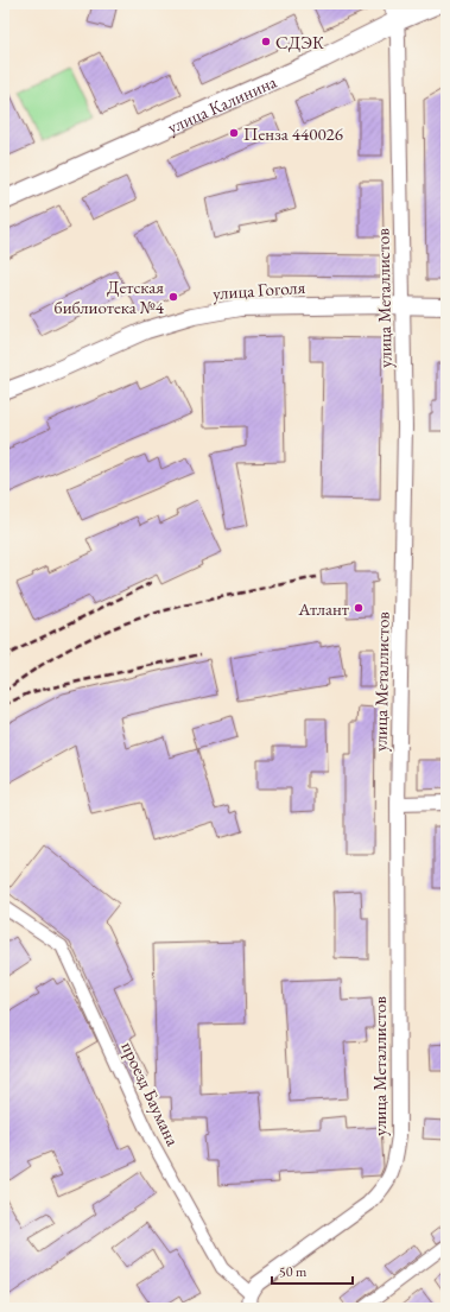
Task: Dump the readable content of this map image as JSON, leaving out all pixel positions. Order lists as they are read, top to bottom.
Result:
{
  "streets": {
    "main road": ["улица Калинина", "улица Гоголя"],
    "street": ["улица Металлистов", "проезд Баумана"]
  },
  "crossings": [
    ["улица Калинина", "улица Металлистов"],
    ["улица Гоголя", "улица Металлистов"],
    ["улица Металлистов", "проезд Баумана"]
  ],
  "places": [
    "СДЭК",
    "Пенза 440026",
    "Детская библиотека №4",
    "Атлант"
  ],
  "scale_bar": "50 m"
}
